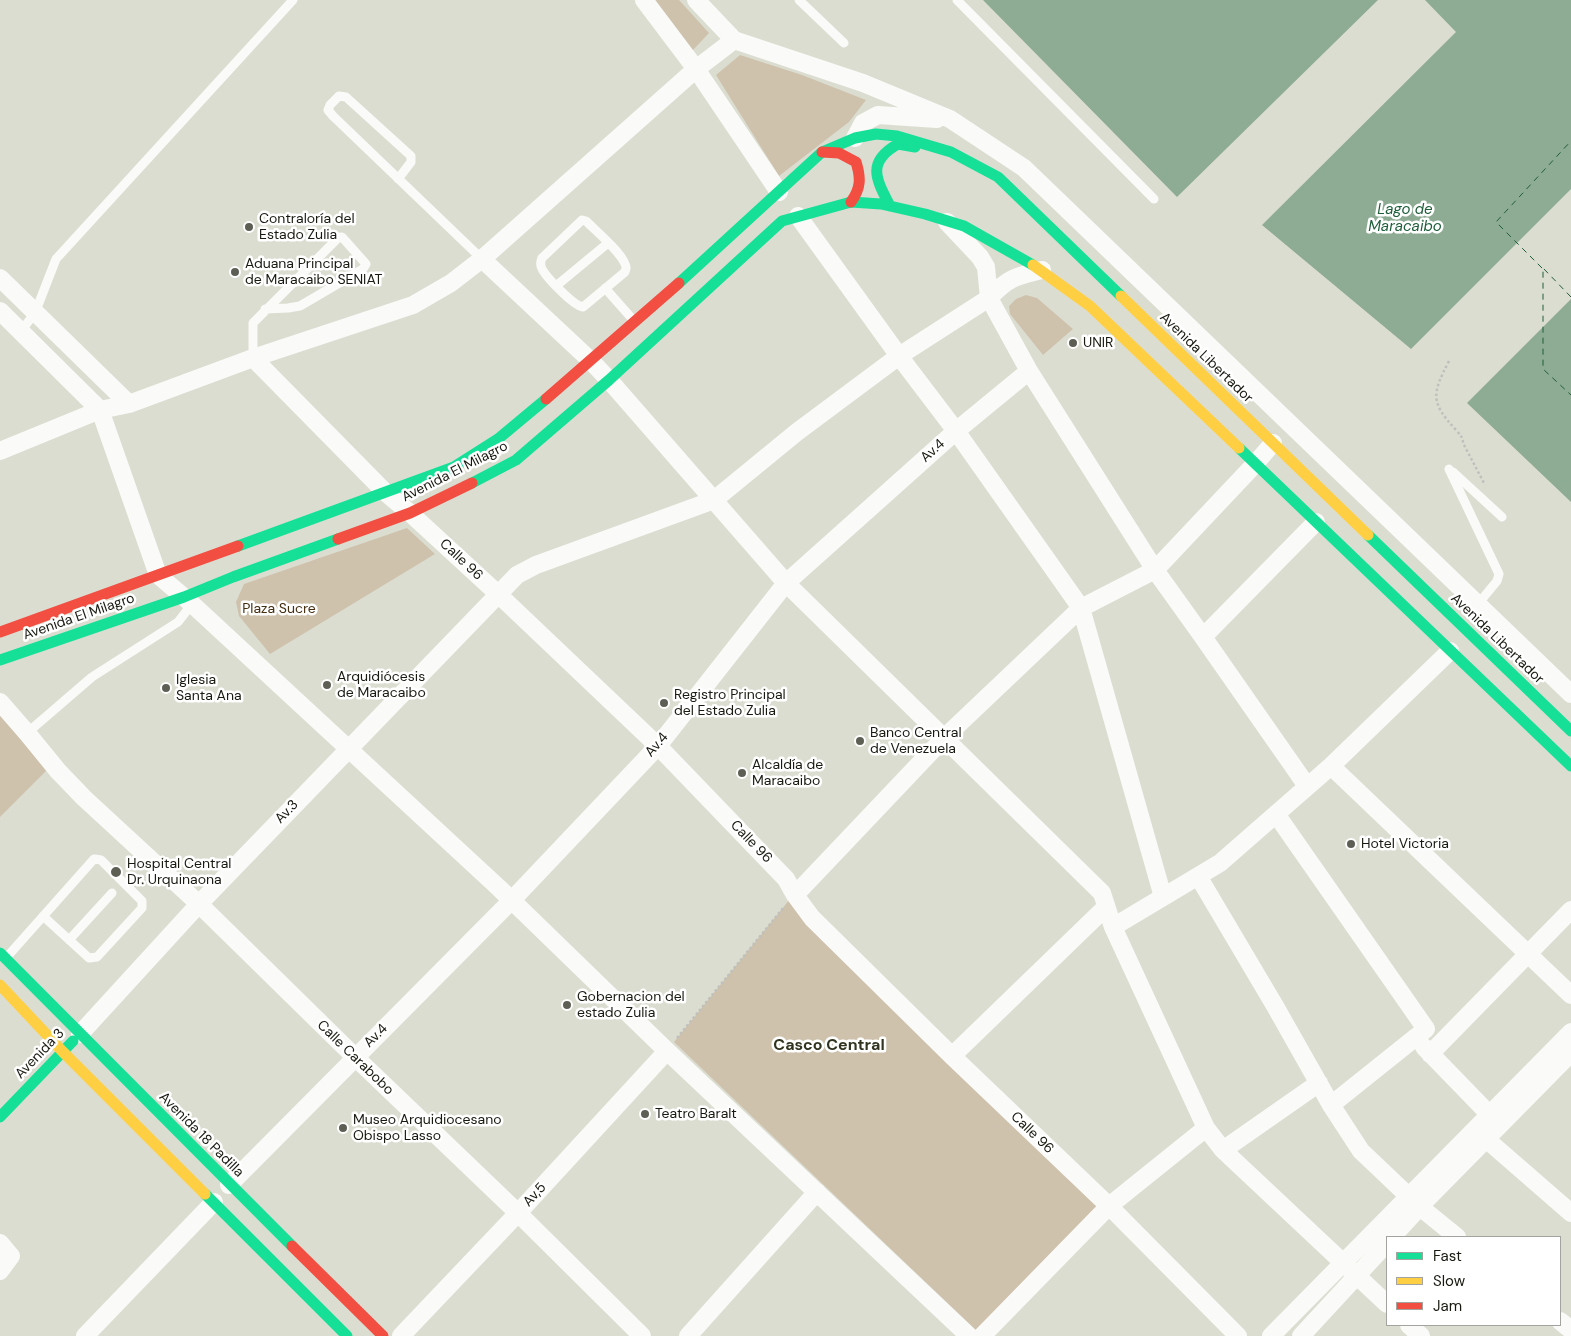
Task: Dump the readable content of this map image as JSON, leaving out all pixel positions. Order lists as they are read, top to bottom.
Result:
{
  "streets": {
    "main road": [
      "Avenida Libertador",
      "Avenida El Milagro",
      "Avenida 3",
      "Avenida 18 Padilla"
    ],
    "street": [
      "Av.4",
      "Calle 96",
      "Av.3",
      "Calle Carabobo",
      "Av,5"
    ]
  },
  "crossings": [
    ["Avenida Libertador", "Avenida El Milagro"],
    ["Av.4", "Calle 96"],
    ["Av.4", "Calle Carabobo"],
    ["Av.4", "Avenida 18 Padilla"],
    ["Avenida El Milagro", "Calle 96"],
    ["Calle 96", "Av.3"],
    ["Av.3", "Avenida 3"],
    ["Av.3", "Calle Carabobo"],
    ["Av.3", "Avenida 18 Padilla"],
    ["Avenida 3", "Avenida 18 Padilla"],
    ["Calle Carabobo", "Av,5"]
  ],
  "districts": ["Casco Central"],
  "water": ["Lago de Maracaibo"],
  "parks": ["Plaza Sucre"],
  "places": [
    "Contraloría del Estado Zulia",
    "Aduana Principal de Maracaibo SENIAT",
    "UNIR",
    "Arquidiócesis de Maracaibo",
    "Iglesia Santa Ana",
    "Registro Principal del Estado Zulia",
    "Banco Central de Venezuela",
    "Alcaldía de Maracaibo",
    "Hotel Victoria",
    "Hospital Central Dr. Urquinaona",
    "Gobernacion del estado Zulia",
    "Teatro Baralt",
    "Museo Arquidiocesano Obispo Lasso"
  ],
  "legend": ["Fast", "Slow", "Jam"]
}
